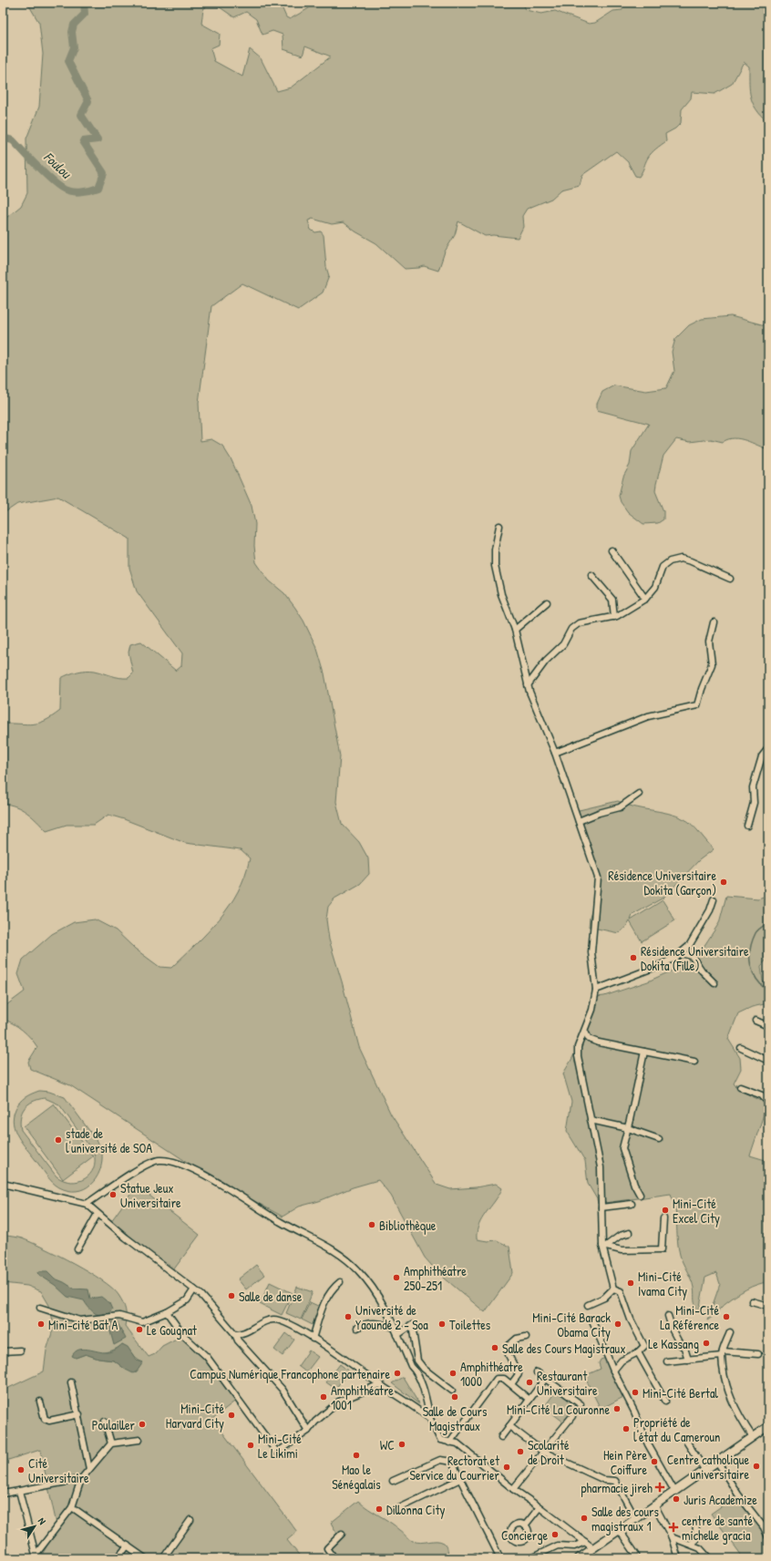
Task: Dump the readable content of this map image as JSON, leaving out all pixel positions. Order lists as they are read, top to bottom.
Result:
{
  "water": ["Foulou"],
  "places": {
    "other": [
      "Résidence Universitaire Dokita (Garçon)",
      "Résidence Universitaire Dokita (Fille)",
      "stade de l'université de SOA",
      "Statue Jeux Universitaire",
      "Mini-Cité Excel City",
      "Bibliothèque",
      "Amphithéatre 250-251",
      "Mini-Cité Ivama City",
      "Salle de danse",
      "Université de Yaoundé 2 - Soa",
      "Mini-Cité La Référence",
      "Mini-cité Bat A",
      "Toilettes",
      "Mini-Cité Barack Obama City",
      "Le Gougnat",
      "Le Kassang",
      "Salle des Cours Magistraux",
      "Campus Numérique Francophone partenaire",
      "Amphithéatre 1000",
      "Restaurant Universitaire",
      "Mini-Cité Bertal",
      "Amphithéatre 1001",
      "Salle de Cours Magistraux",
      "Mini-Cité La Couronne",
      "Mini-Cité Harvard City",
      "Poulailler",
      "Propriété de l'état du Cameroun",
      "WC",
      "Mini-Cité Le Likimi",
      "Scolarité de Droit",
      "Mao le Sénégalais",
      "Hein Père Coiffure",
      "Centre catholique universitaire",
      "Rectorat et Service du Courrier",
      "Cité Universitaire",
      "Juris Academize",
      "Dillonna City",
      "Salle des cours magistraux 1",
      "Concierge"
    ],
    "health": ["pharmacie jireh", "centre de santé michelle gracia"]
  },
  "north": "top right"
}
